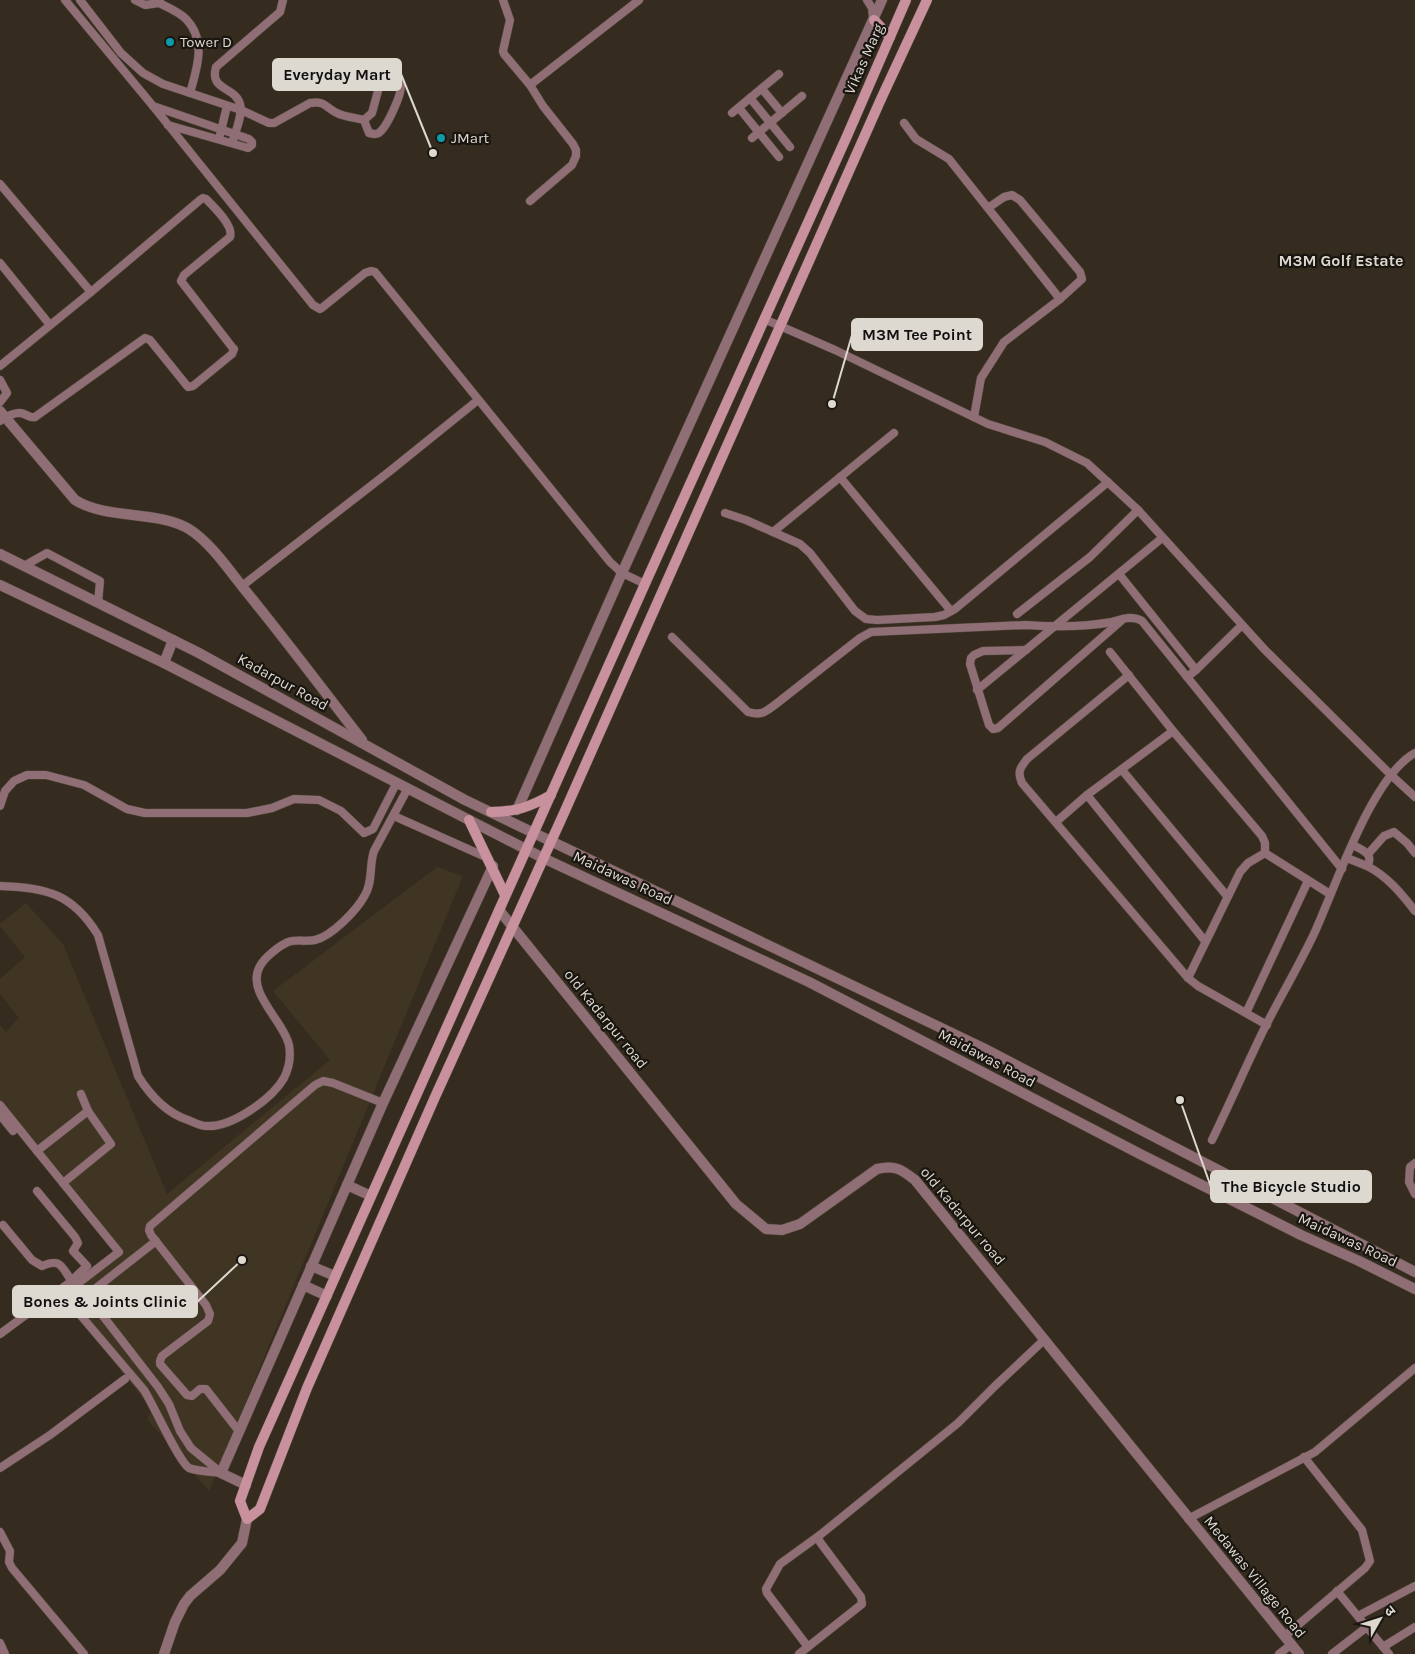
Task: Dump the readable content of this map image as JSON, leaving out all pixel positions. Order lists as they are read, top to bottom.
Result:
{
  "streets": {
    "main road": ["Vikas Marg"],
    "street": [
      "Kadarpur Road",
      "Maidawas Road",
      "old Kadarpur road",
      "Medawas Village Road"
    ]
  },
  "crossings": [
    ["Vikas Marg", "Kadarpur Road"],
    ["Vikas Marg", "old Kadarpur road"],
    ["Kadarpur Road", "Maidawas Road"],
    ["old Kadarpur road", "Medawas Village Road"]
  ],
  "districts": ["M3M Golf Estate"],
  "places": [
    "Tower D",
    "JMart",
    "Everyday Mart",
    "M3M Tee Point",
    "The Bicycle Studio",
    "Bones & Joints Clinic"
  ],
  "north": "top right"
}
